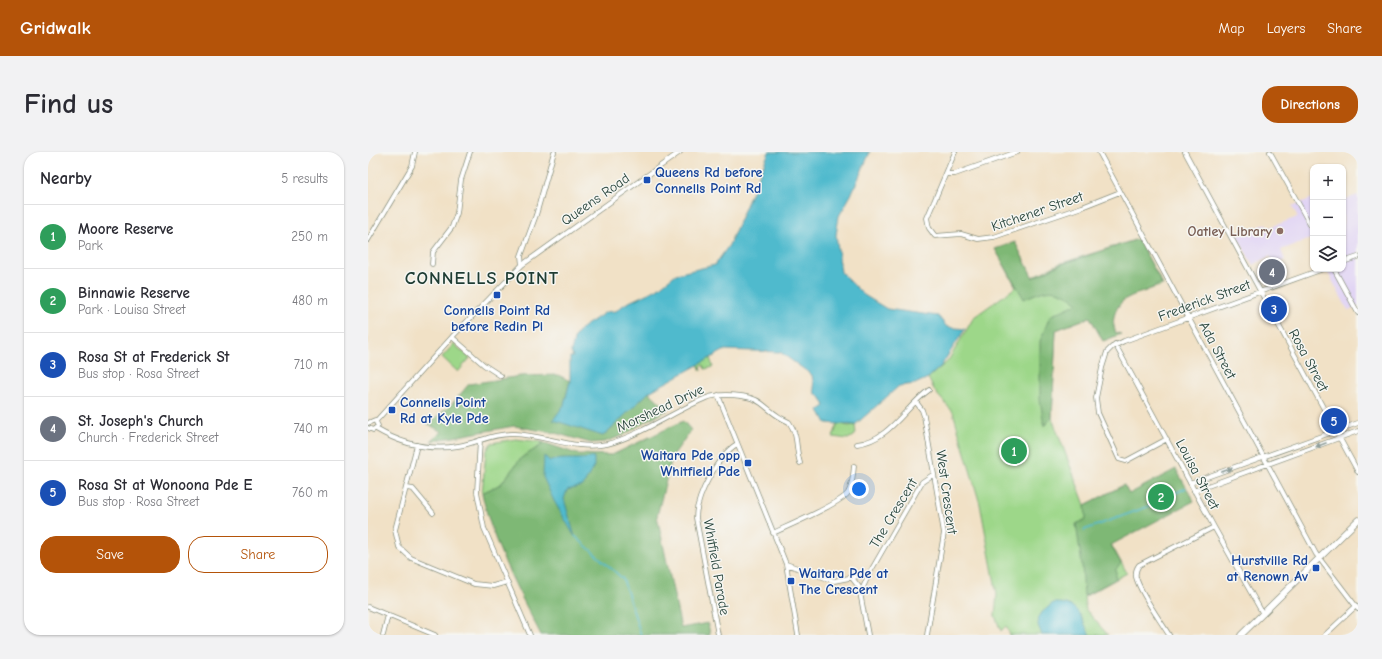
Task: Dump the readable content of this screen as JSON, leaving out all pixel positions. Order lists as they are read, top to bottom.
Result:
{
  "streets": {
    "street": [
      "Queens Road",
      "Kitchener Street",
      "Frederick Street",
      "Ada Street",
      "Rosa Street",
      "Morshead Drive",
      "Louisa Street",
      "West Crescent",
      "The Crescent",
      "Whitfield Parade"
    ]
  },
  "crossings": [
    ["Kitchener Street", "Ada Street"],
    ["Frederick Street", "Ada Street"],
    ["Frederick Street", "Rosa Street"],
    ["Frederick Street", "Louisa Street"],
    ["West Crescent", "The Crescent"]
  ],
  "districts": ["CONNELLS POINT"],
  "places": {
    "transit": [
      "Queens Rd before Connells Point Rd",
      "Connells Point Rd before Redin Pl",
      "Connells Point Rd at Kyle Pde",
      "Waitara Pde opp Whitfield Pde",
      "Hurstville Rd at Renown Av",
      "Waitara Pde at The Crescent"
    ],
    "other": ["Oatley Library"]
  },
  "page": {
    "header": "Gridwalk",
    "nav": ["Map", "Layers", "Share"],
    "buttons": [
      "Directions",
      ["Save", "Share"]
    ],
    "title": "Find us",
    "heading": ["Nearby", "5 results"],
    "map_buttons": ["+", "−"],
    "list": [
      {
        "mark": "1",
        "name": "Moore Reserve",
        "note": "Park",
        "value": "250 m"
      },
      {
        "mark": "2",
        "name": "Binnawie Reserve",
        "note": "Park · Louisa Street",
        "value": "480 m"
      },
      {
        "mark": "3",
        "name": "Rosa St at Frederick St",
        "note": "Bus stop · Rosa Street",
        "value": "710 m"
      },
      {
        "mark": "4",
        "name": "St. Joseph's Church",
        "note": "Church · Frederick Street",
        "value": "740 m"
      },
      {
        "mark": "5",
        "name": "Rosa St at Wonoona Pde E",
        "note": "Bus stop · Rosa Street",
        "value": "760 m"
      }
    ],
    "pins": [
      "4",
      "3",
      "5",
      "1",
      "2"
    ]
  }
}
